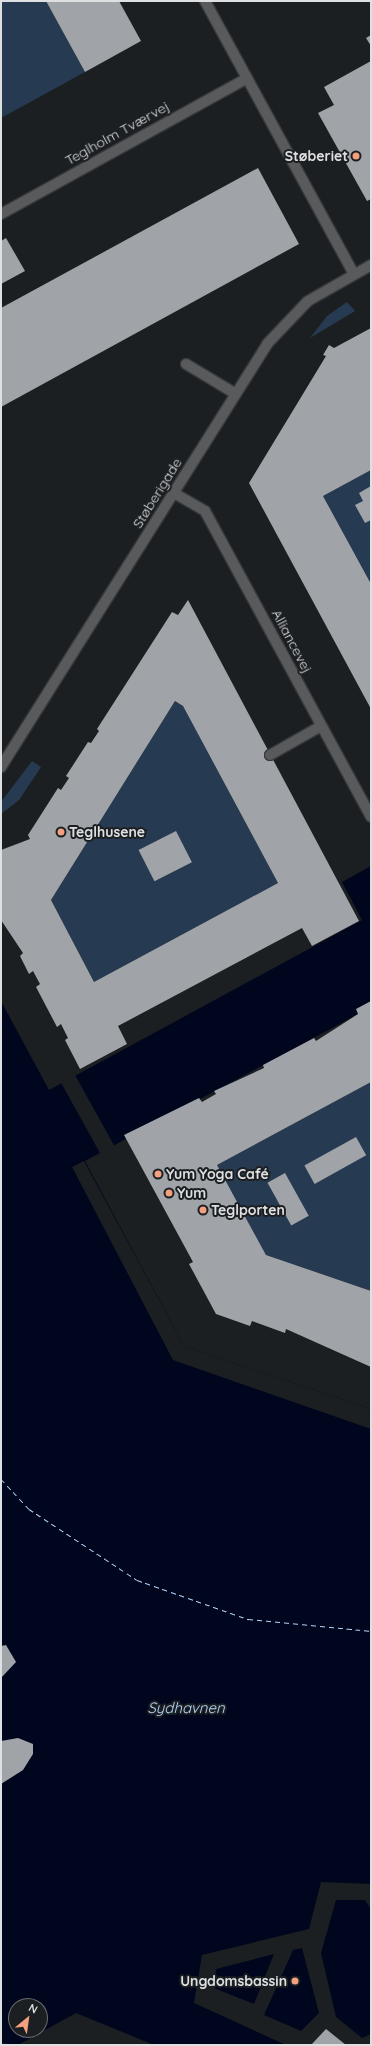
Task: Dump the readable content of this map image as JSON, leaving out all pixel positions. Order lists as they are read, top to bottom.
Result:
{
  "streets": {
    "street": ["Teglholm Tværvej", "Støberigade", "Alliancevej"]
  },
  "crossings": [
    ["Støberigade", "Alliancevej"]
  ],
  "water": ["Sydhavnen"],
  "places": [
    "Støberiet",
    "Teglhusene",
    "Yum Yoga Café",
    "Yum",
    "Teglporten",
    "Ungdomsbassin"
  ],
  "north": "top right"
}
